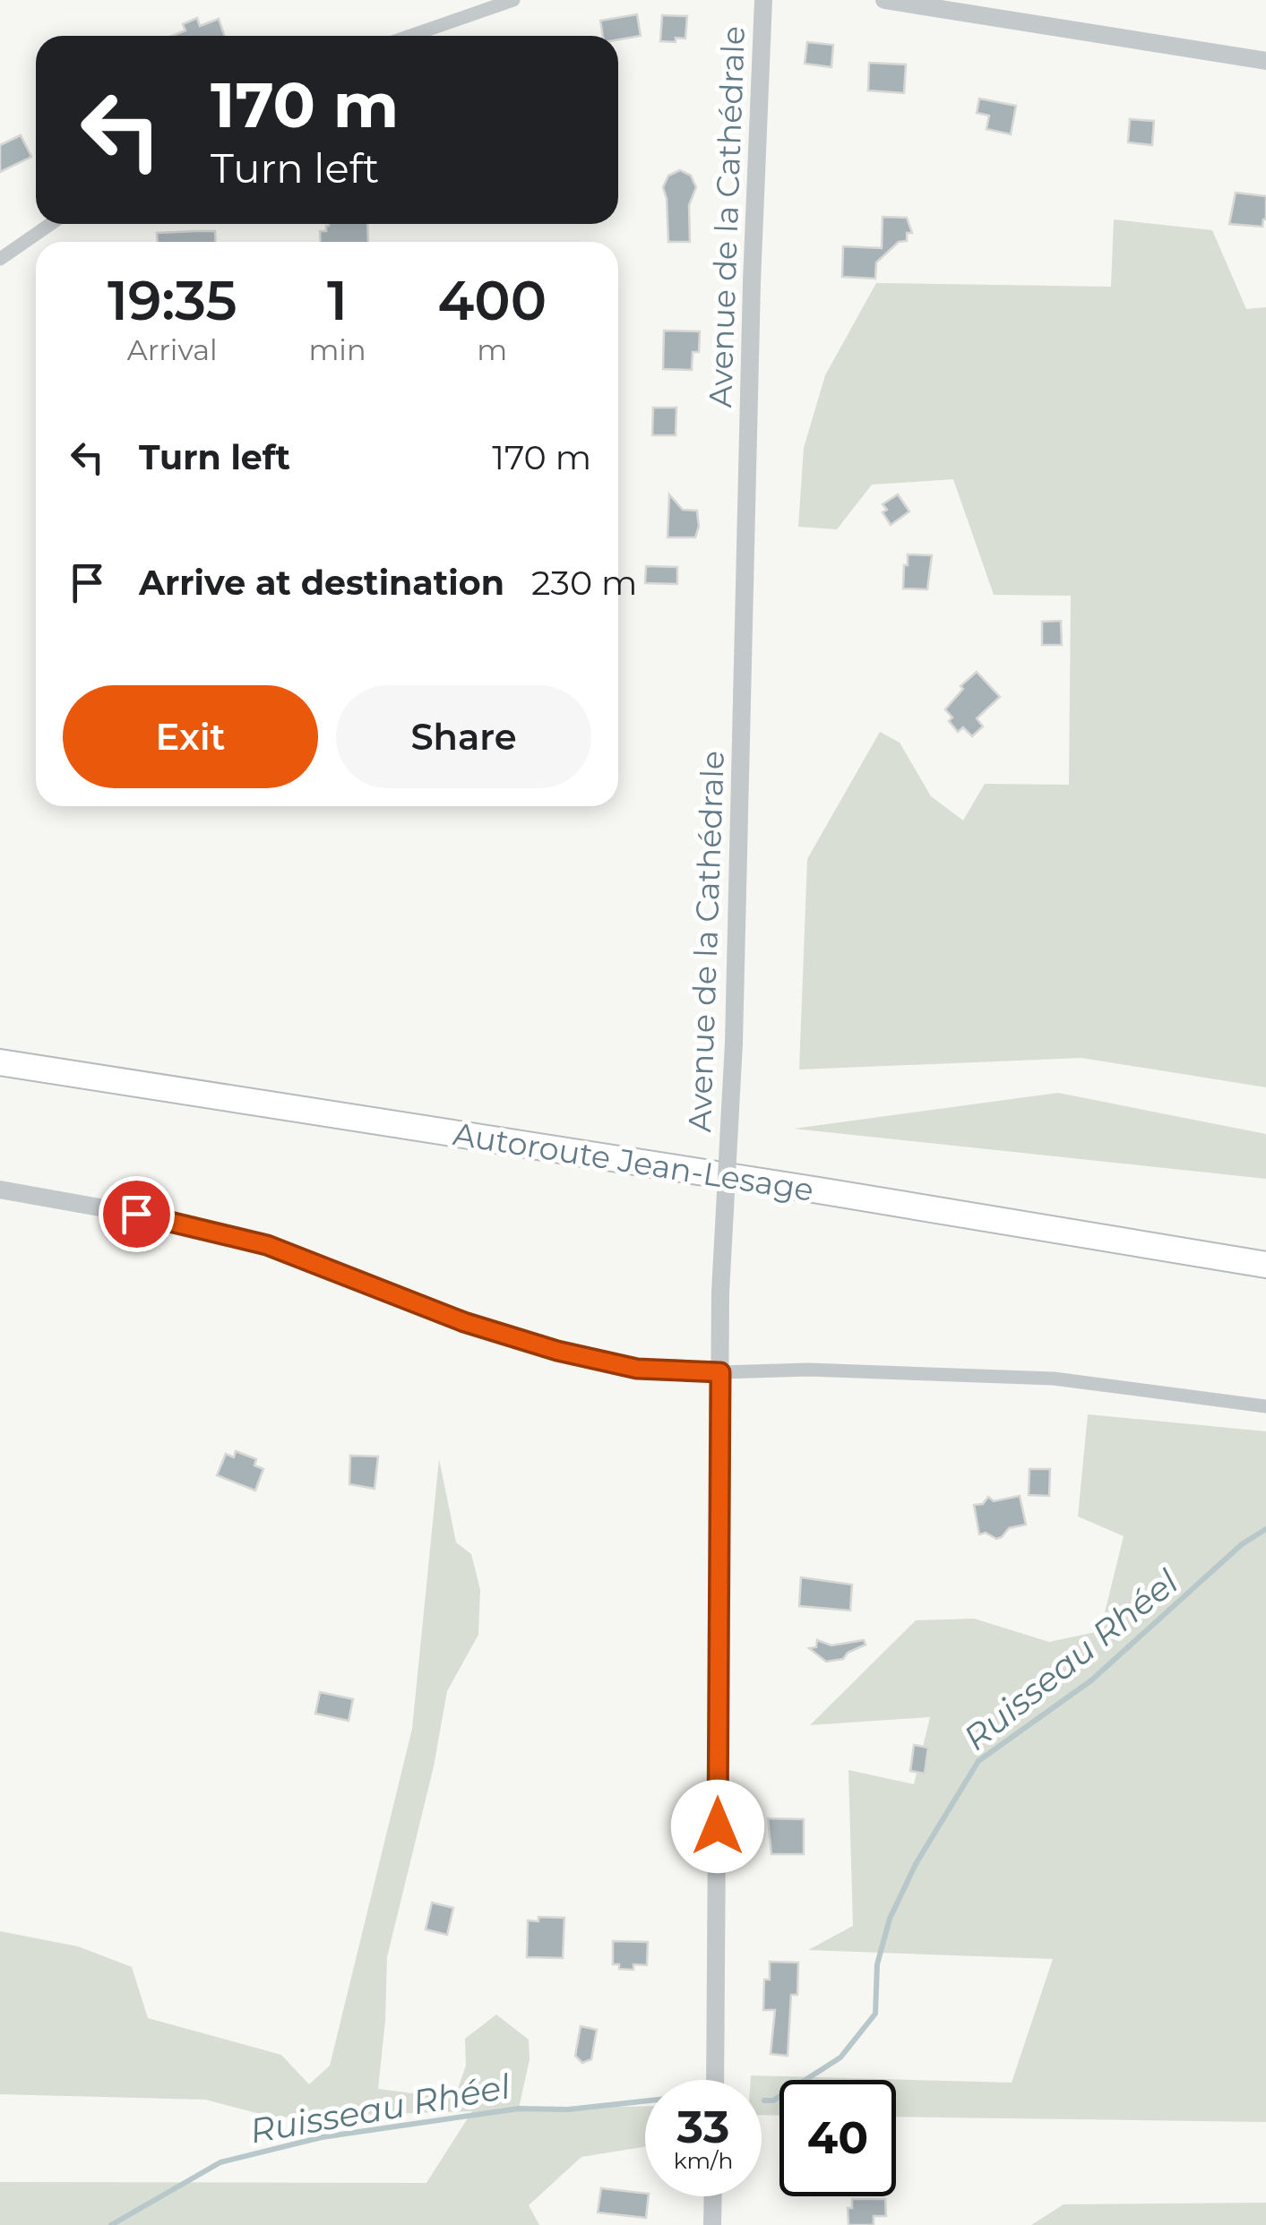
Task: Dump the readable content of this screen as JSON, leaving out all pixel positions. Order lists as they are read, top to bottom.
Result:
{
  "streets": {
    "highway": ["Autoroute Jean-Lesage"],
    "street": ["Avenue de la Cathédrale"]
  },
  "water": ["Ruisseau Rhéel"],
  "page": {
    "turn": ["170 m", "Turn left"],
    "eta": [
      "19:35",
      "Arrival",
      "1",
      "min",
      "400",
      "m"
    ],
    "list": [
      {
        "name": "Turn left",
        "value": "170 m"
      },
      {
        "name": "Arrive at destination",
        "value": "230 m"
      }
    ],
    "buttons": ["Exit", "Share"],
    "speed": "33 km/h",
    "limit": "40"
  }
}
